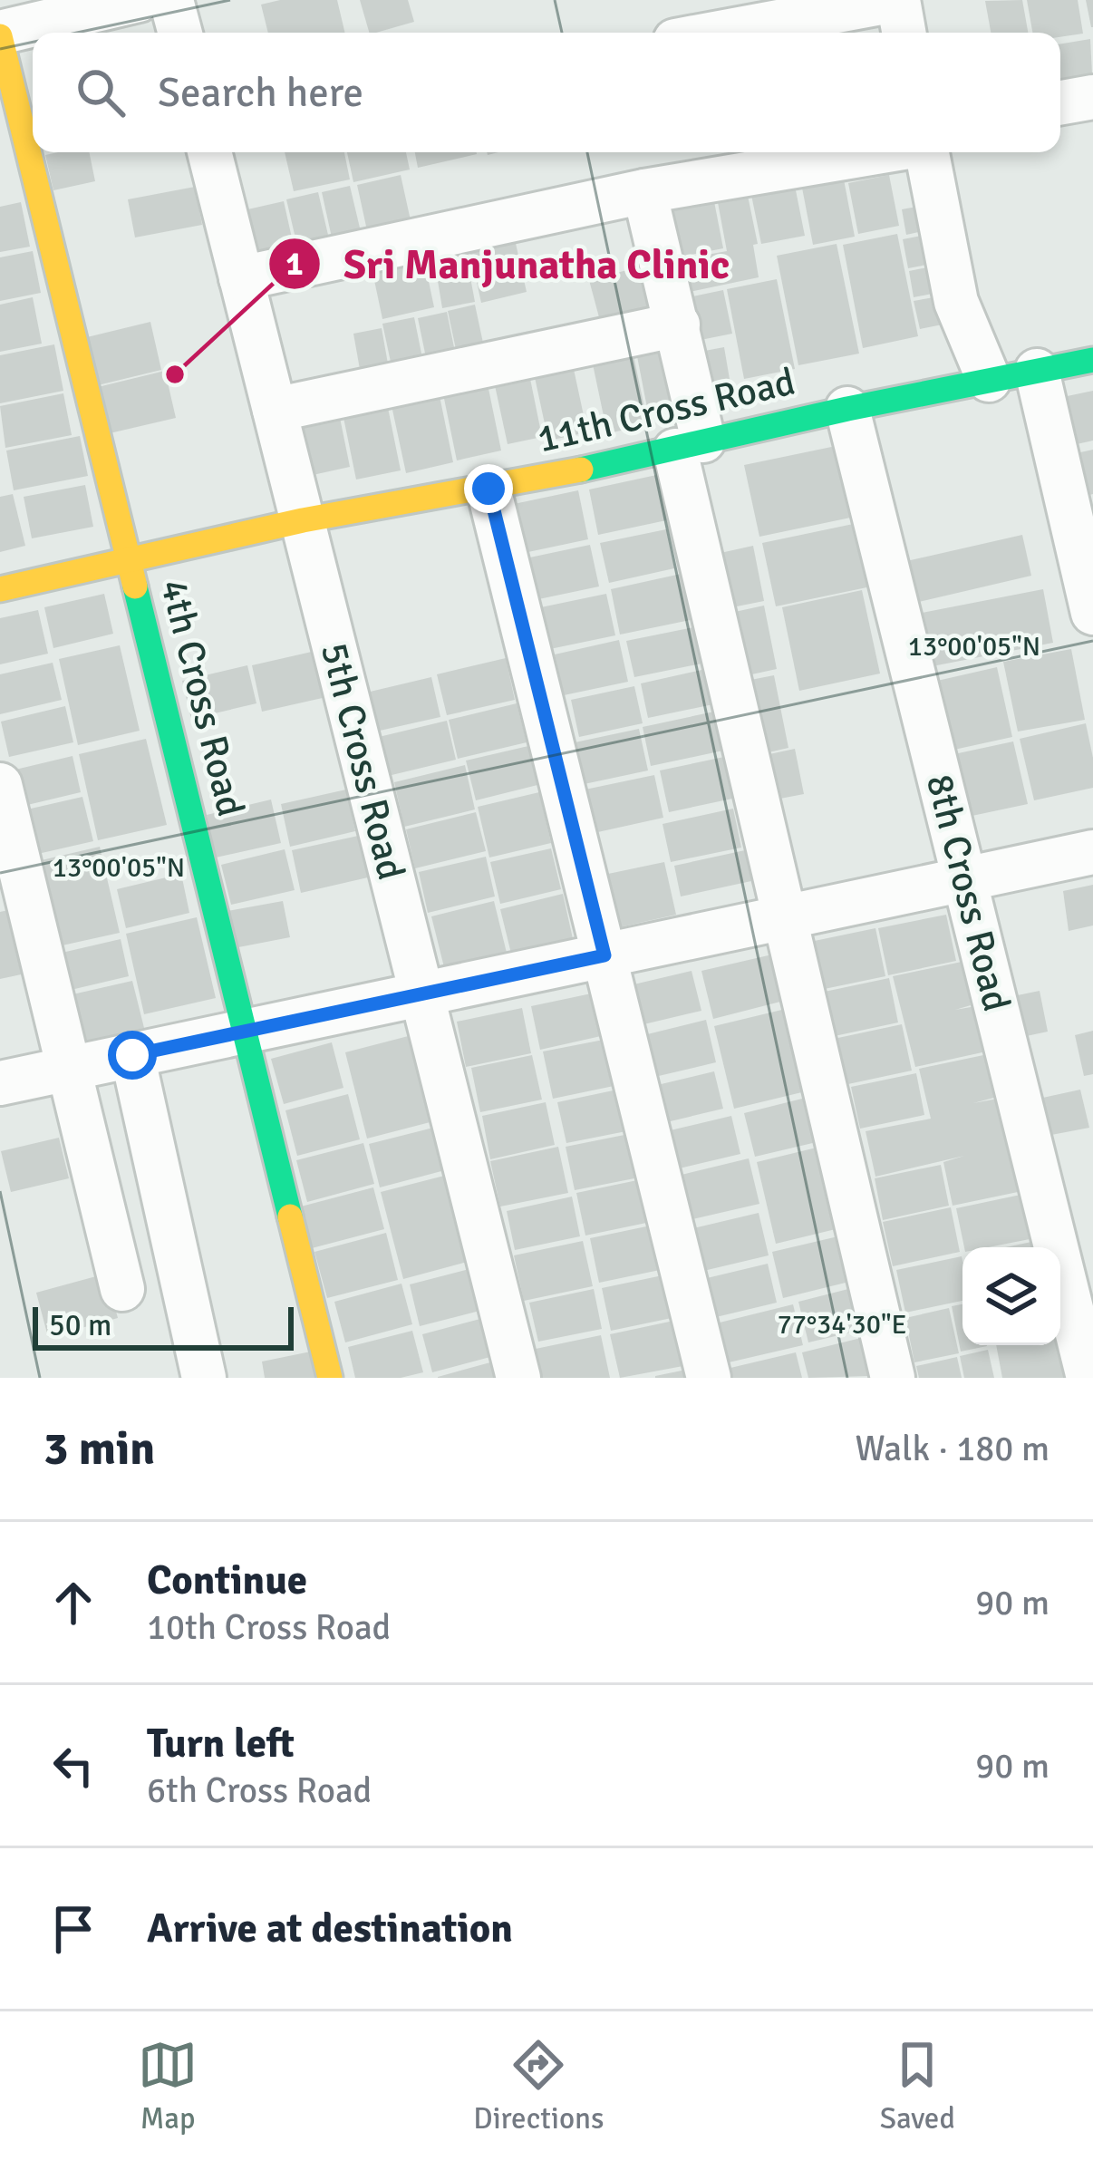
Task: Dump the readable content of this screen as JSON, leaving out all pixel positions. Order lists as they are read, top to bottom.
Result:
{
  "streets": {
    "street": [
      "11th Cross Road",
      "4th Cross Road",
      "5th Cross Road",
      "8th Cross Road"
    ]
  },
  "crossings": [
    ["11th Cross Road", "4th Cross Road"],
    ["11th Cross Road", "5th Cross Road"],
    ["11th Cross Road", "8th Cross Road"]
  ],
  "places": ["Sri Manjunatha Clinic"],
  "scale_bar": "50 m",
  "page": {
    "search": "Search here",
    "scale": "50 m",
    "heading": ["3 min", "Walk · 180 m"],
    "list": [
      ["Continue", "10th Cross Road", "90 m"],
      ["Turn left", "6th Cross Road", "90 m"],
      "Arrive at destination"
    ],
    "nav": ["Map", "Directions", "Saved"]
  },
  "coordinates": ["13°00'05\"N", "77°34'30\"E"]
}
